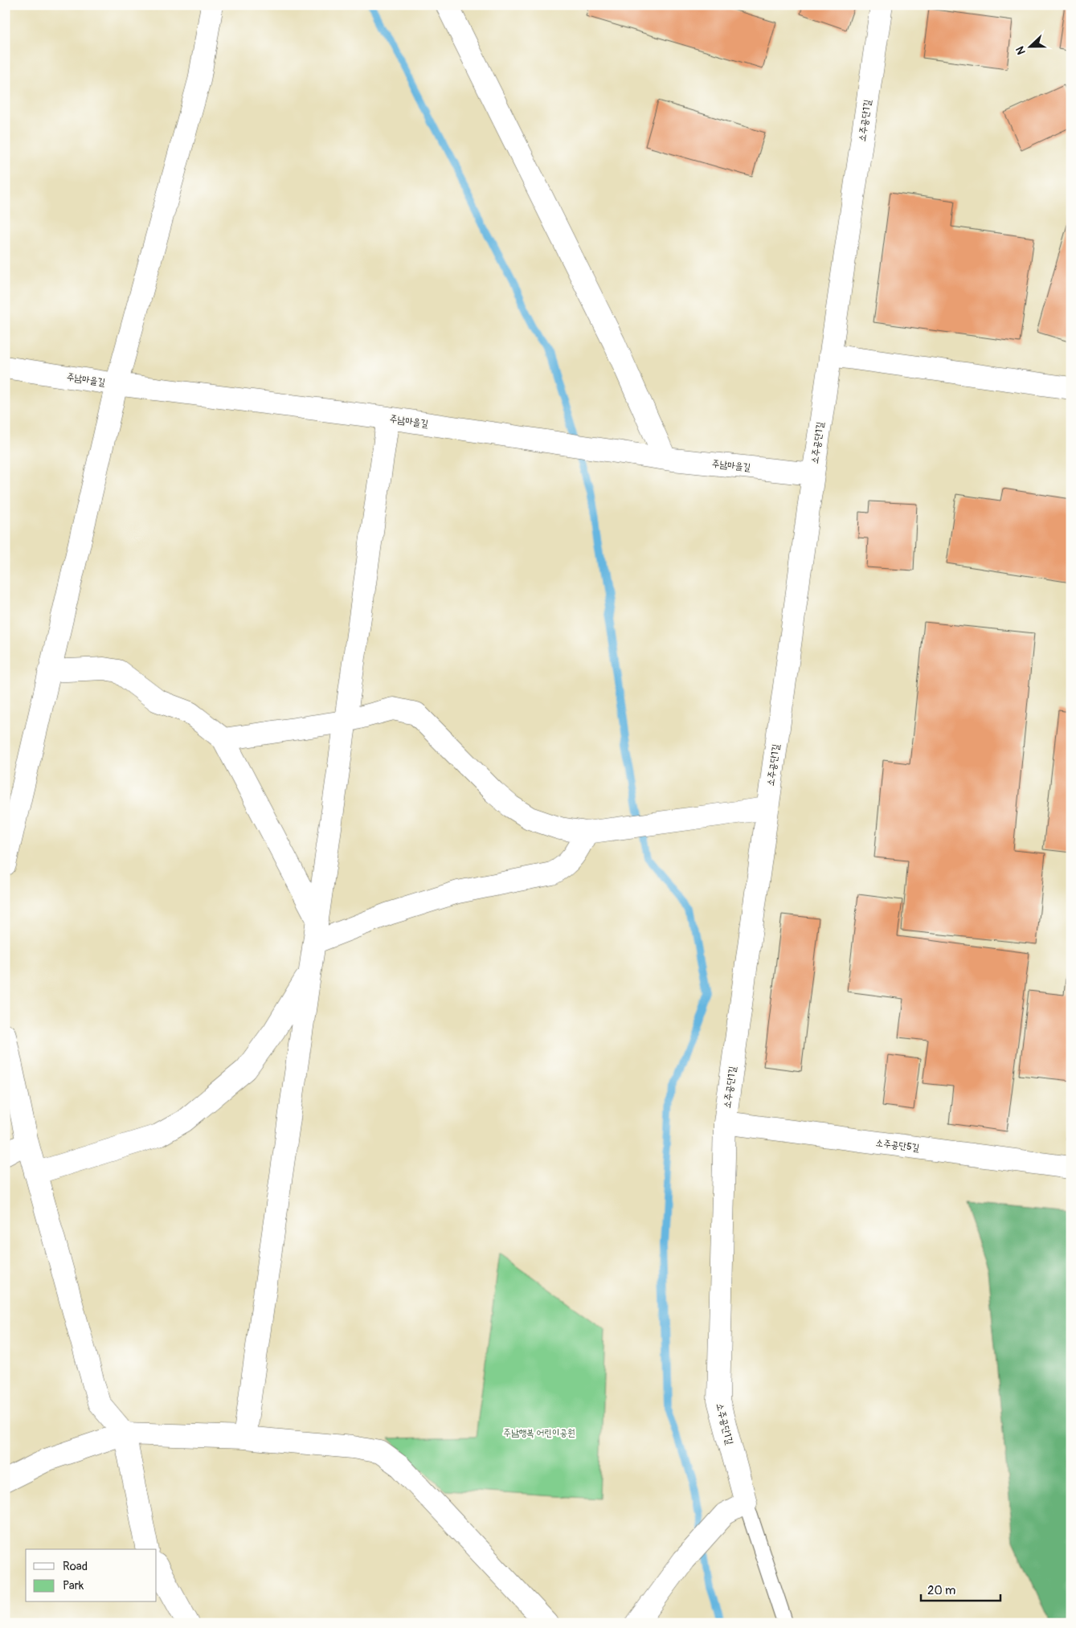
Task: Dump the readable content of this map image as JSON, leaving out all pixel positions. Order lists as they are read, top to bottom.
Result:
{
  "streets": {
    "street": ["소주공단1길", "주남마을길", "소주공단5길"]
  },
  "crossings": [
    ["소주공단1길", "주남마을길"],
    ["소주공단1길", "소주공단5길"]
  ],
  "parks": ["주남행복 어린이공원"],
  "legend": ["Road", "Park"],
  "scale_bar": "20 m",
  "north": "left"
}
